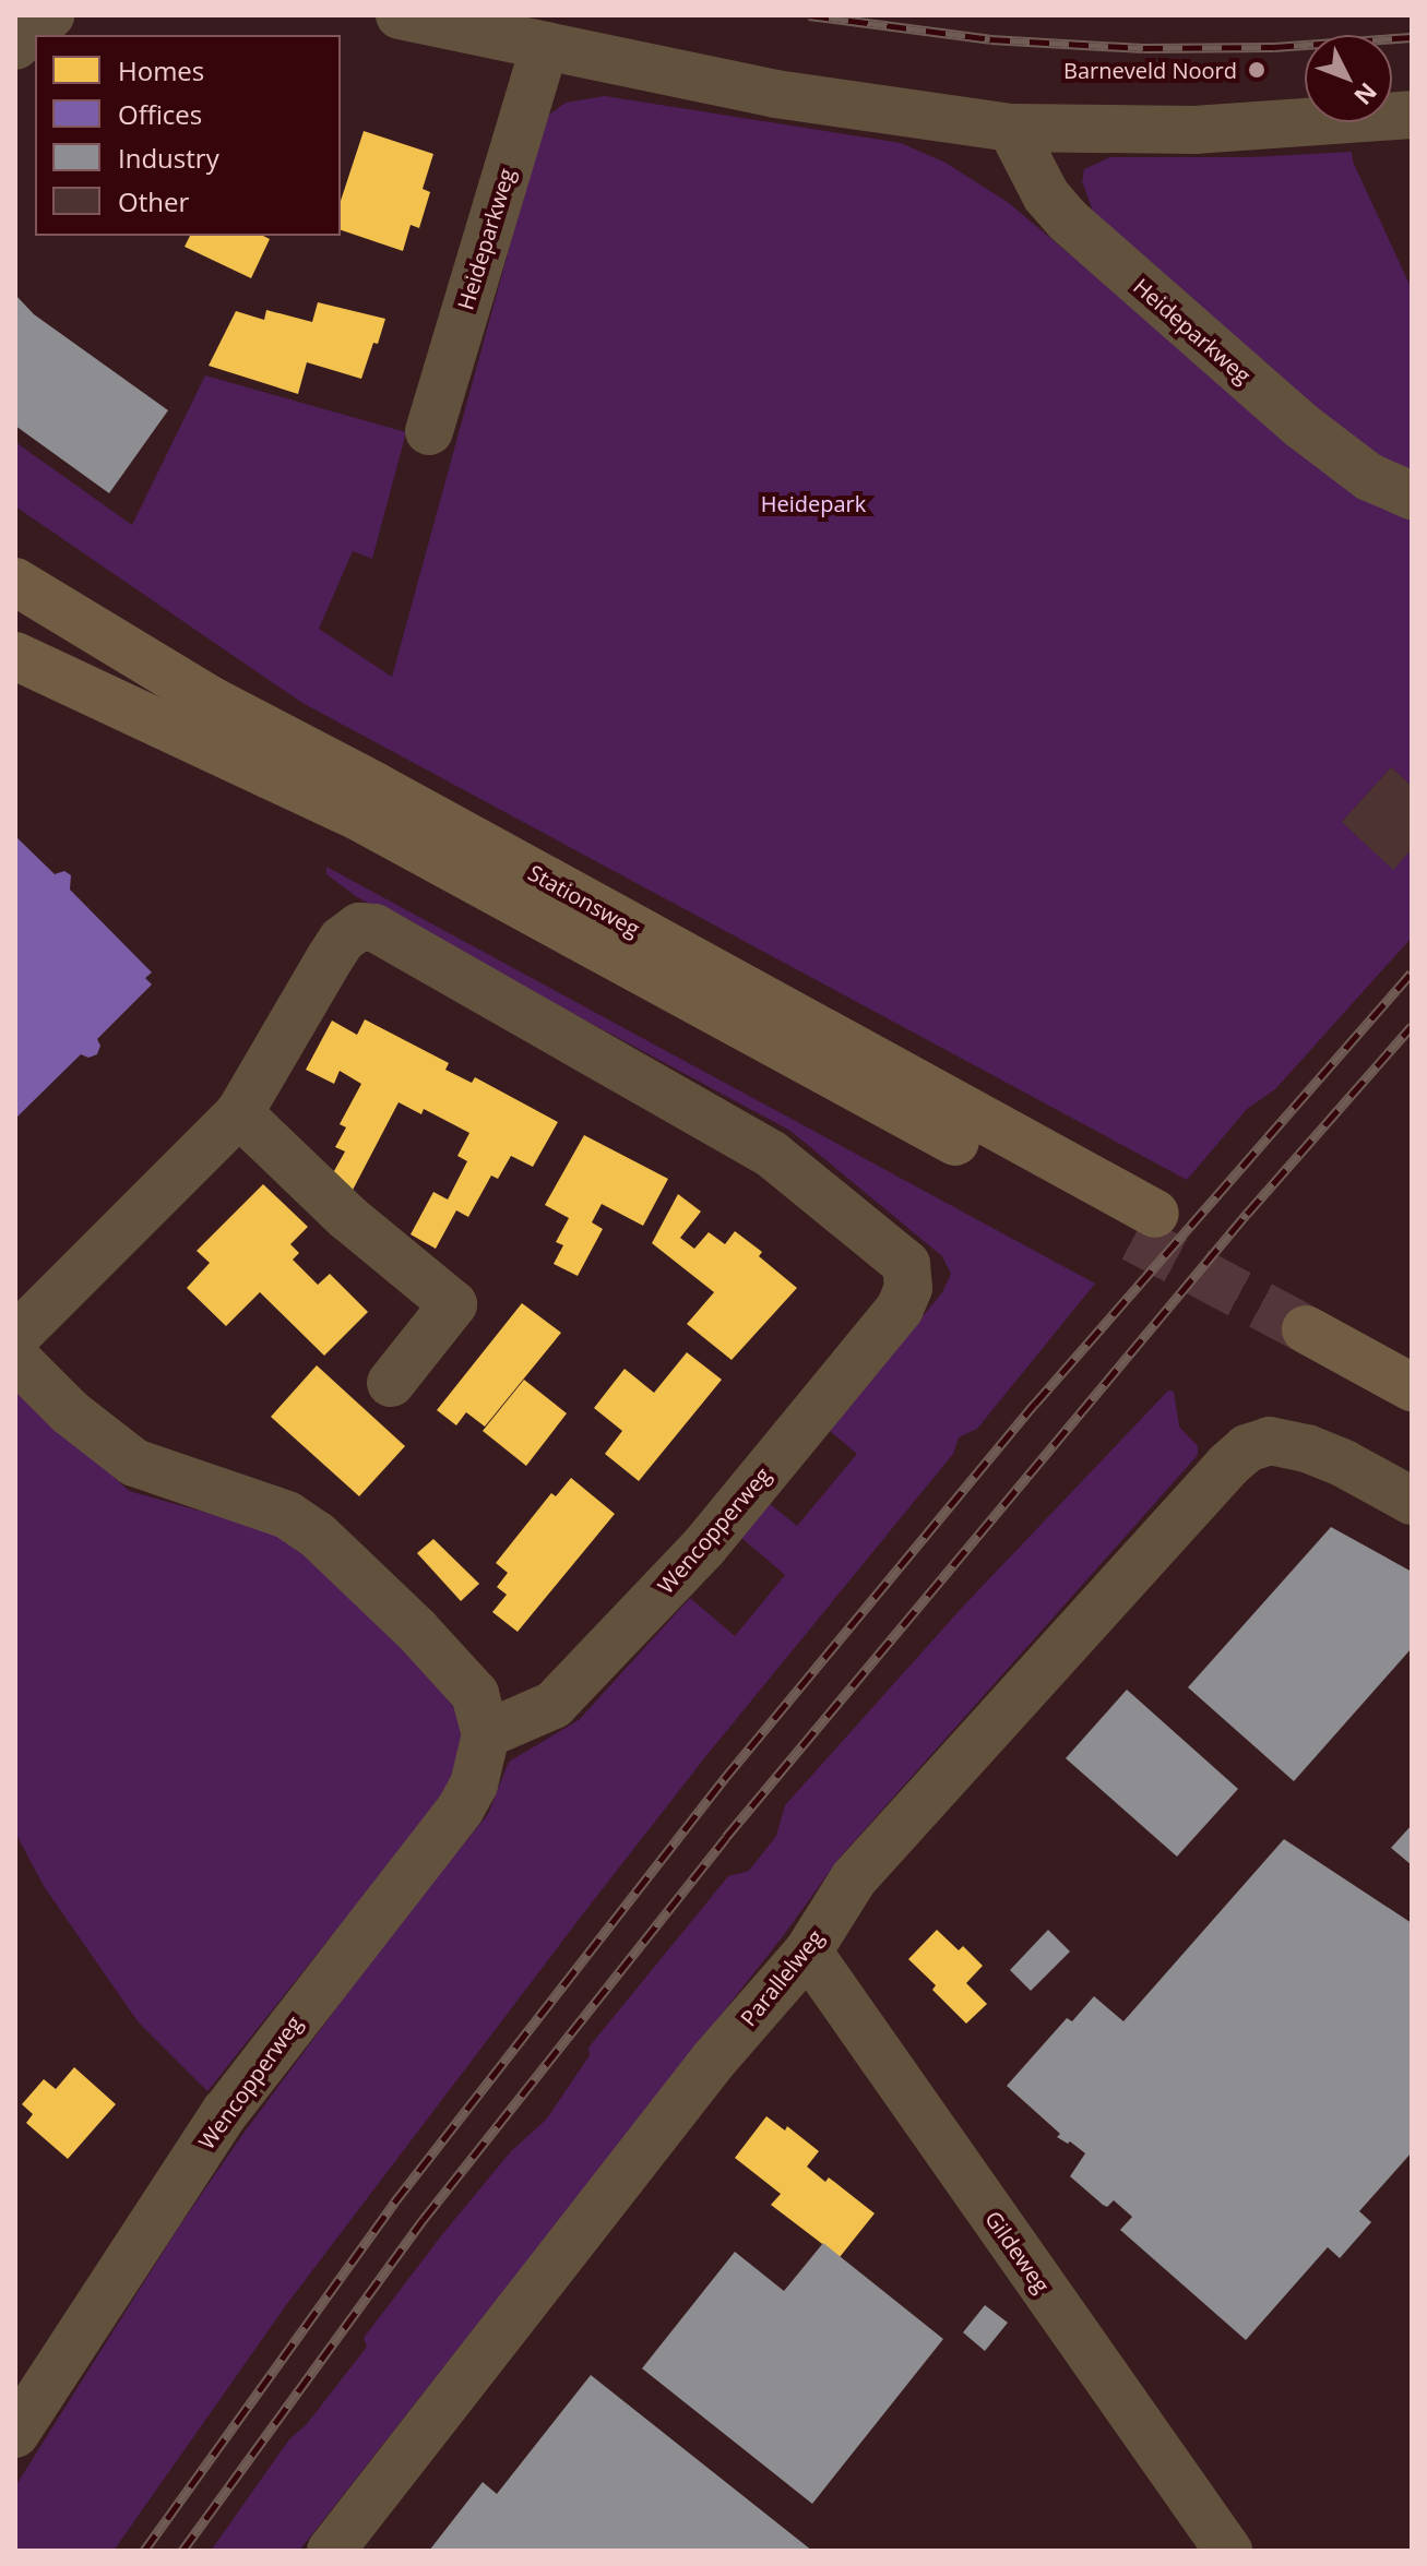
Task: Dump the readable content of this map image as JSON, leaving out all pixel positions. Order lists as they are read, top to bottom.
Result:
{
  "streets": {
    "main road": ["Stationsweg"],
    "street": [
      "Heideparkweg",
      "Wencopperweg",
      "Parallelweg",
      "Gildeweg"
    ]
  },
  "crossings": [
    ["Parallelweg", "Gildeweg"]
  ],
  "parks": ["Heidepark"],
  "places": ["Barneveld Noord"],
  "legend": [
    "Homes",
    "Offices",
    "Industry",
    "Other"
  ],
  "north": "bottom right"
}
